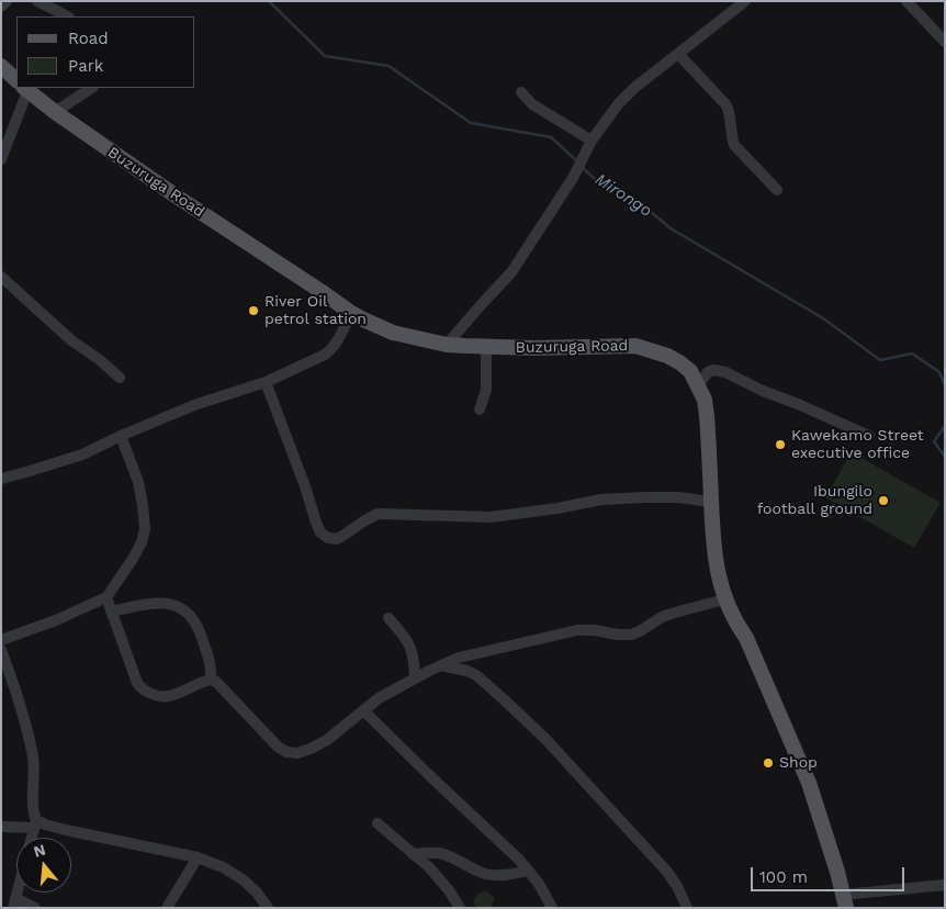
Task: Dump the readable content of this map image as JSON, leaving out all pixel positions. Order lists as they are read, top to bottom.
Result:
{
  "streets": {
    "main road": ["Buzuruga Road"]
  },
  "water": ["Mirongo"],
  "places": [
    "River Oil petrol station",
    "Kawekamo Street executive office",
    "Ibungilo football ground",
    "Shop"
  ],
  "legend": ["Road", "Park"],
  "scale_bar": "100 m",
  "north": "top"
}
